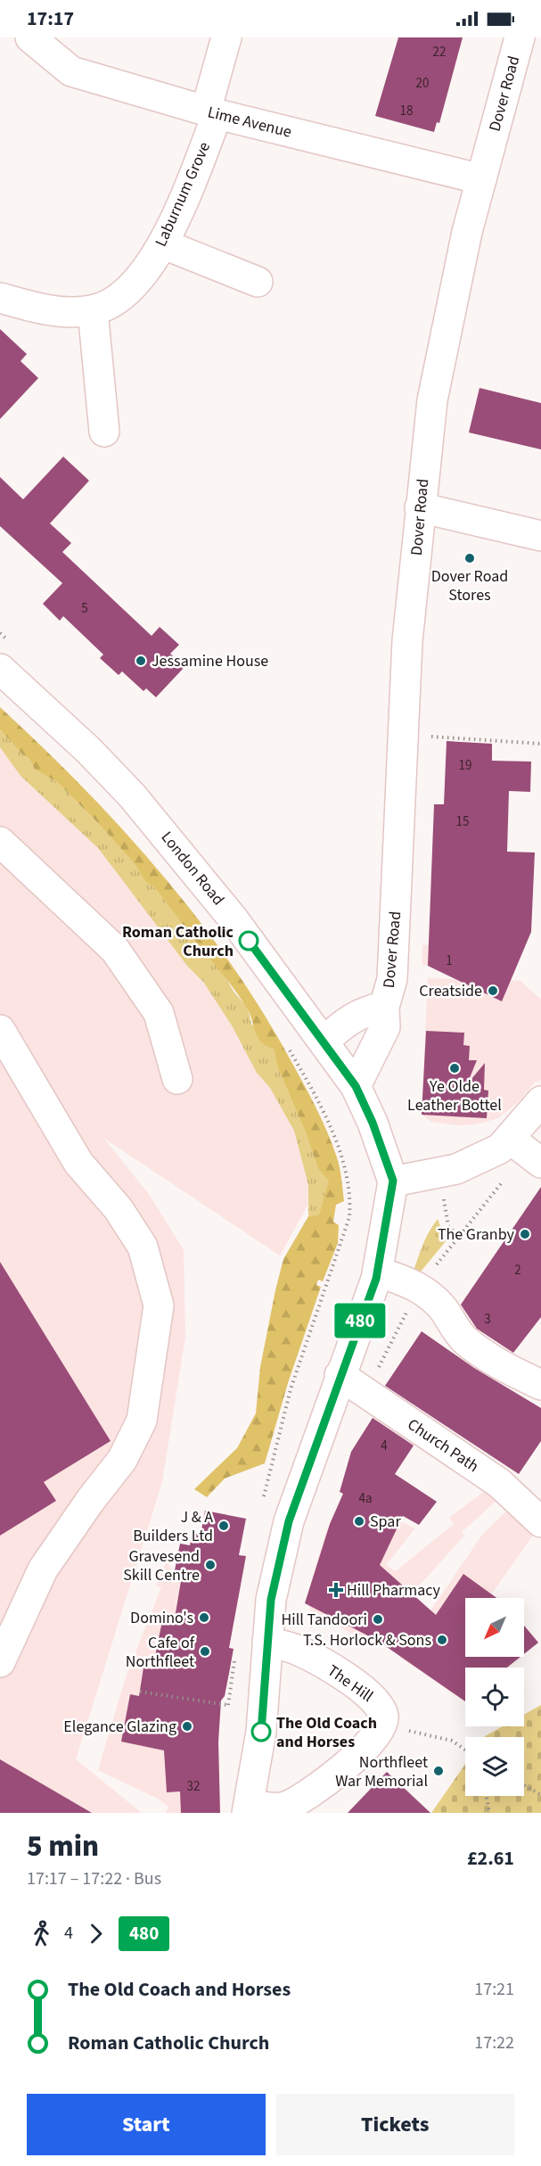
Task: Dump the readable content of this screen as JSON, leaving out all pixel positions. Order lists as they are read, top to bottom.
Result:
{
  "streets": {
    "street": [
      "Dover Road",
      "Lime Avenue",
      "Laburnum Grove",
      "London Road",
      "Church Path",
      "The Hill"
    ]
  },
  "crossings": [
    ["Dover Road", "Lime Avenue"],
    ["Dover Road", "London Road"],
    ["Lime Avenue", "Laburnum Grove"]
  ],
  "places": {
    "other": [
      "Dover Road Stores",
      "Jessamine House",
      "Roman Catholic Church",
      "Creatside",
      "Ye Olde Leather Bottel",
      "The Granby",
      "Spar",
      "J & A Builders Ltd",
      "Gravesend Skill Centre",
      "Domino's",
      "Hill Tandoori",
      "T.S. Horlock & Sons",
      "Cafe of Northfleet",
      "Elegance Glazing",
      "The Old Coach and Horses",
      "Northfleet War Memorial"
    ],
    "health": ["Hill Pharmacy"]
  },
  "lines": ["bus line 480"],
  "house_numbers": [
    "22",
    "20",
    "18",
    "5",
    "19",
    "15",
    "1",
    "2",
    "3",
    "4",
    "4a",
    "32"
  ],
  "north": "bottom left",
  "page": {
    "status": "17:17",
    "on_map": "480",
    "heading": ["5 min", "17:17 – 17:22 · Bus", "£2.61"],
    "legs": ["4", "480"],
    "list": [
      {
        "name": "The Old Coach and Horses",
        "value": "17:21"
      },
      {
        "name": "Roman Catholic Church",
        "value": "17:22"
      }
    ],
    "buttons": ["Start", "Tickets"]
  }
}
